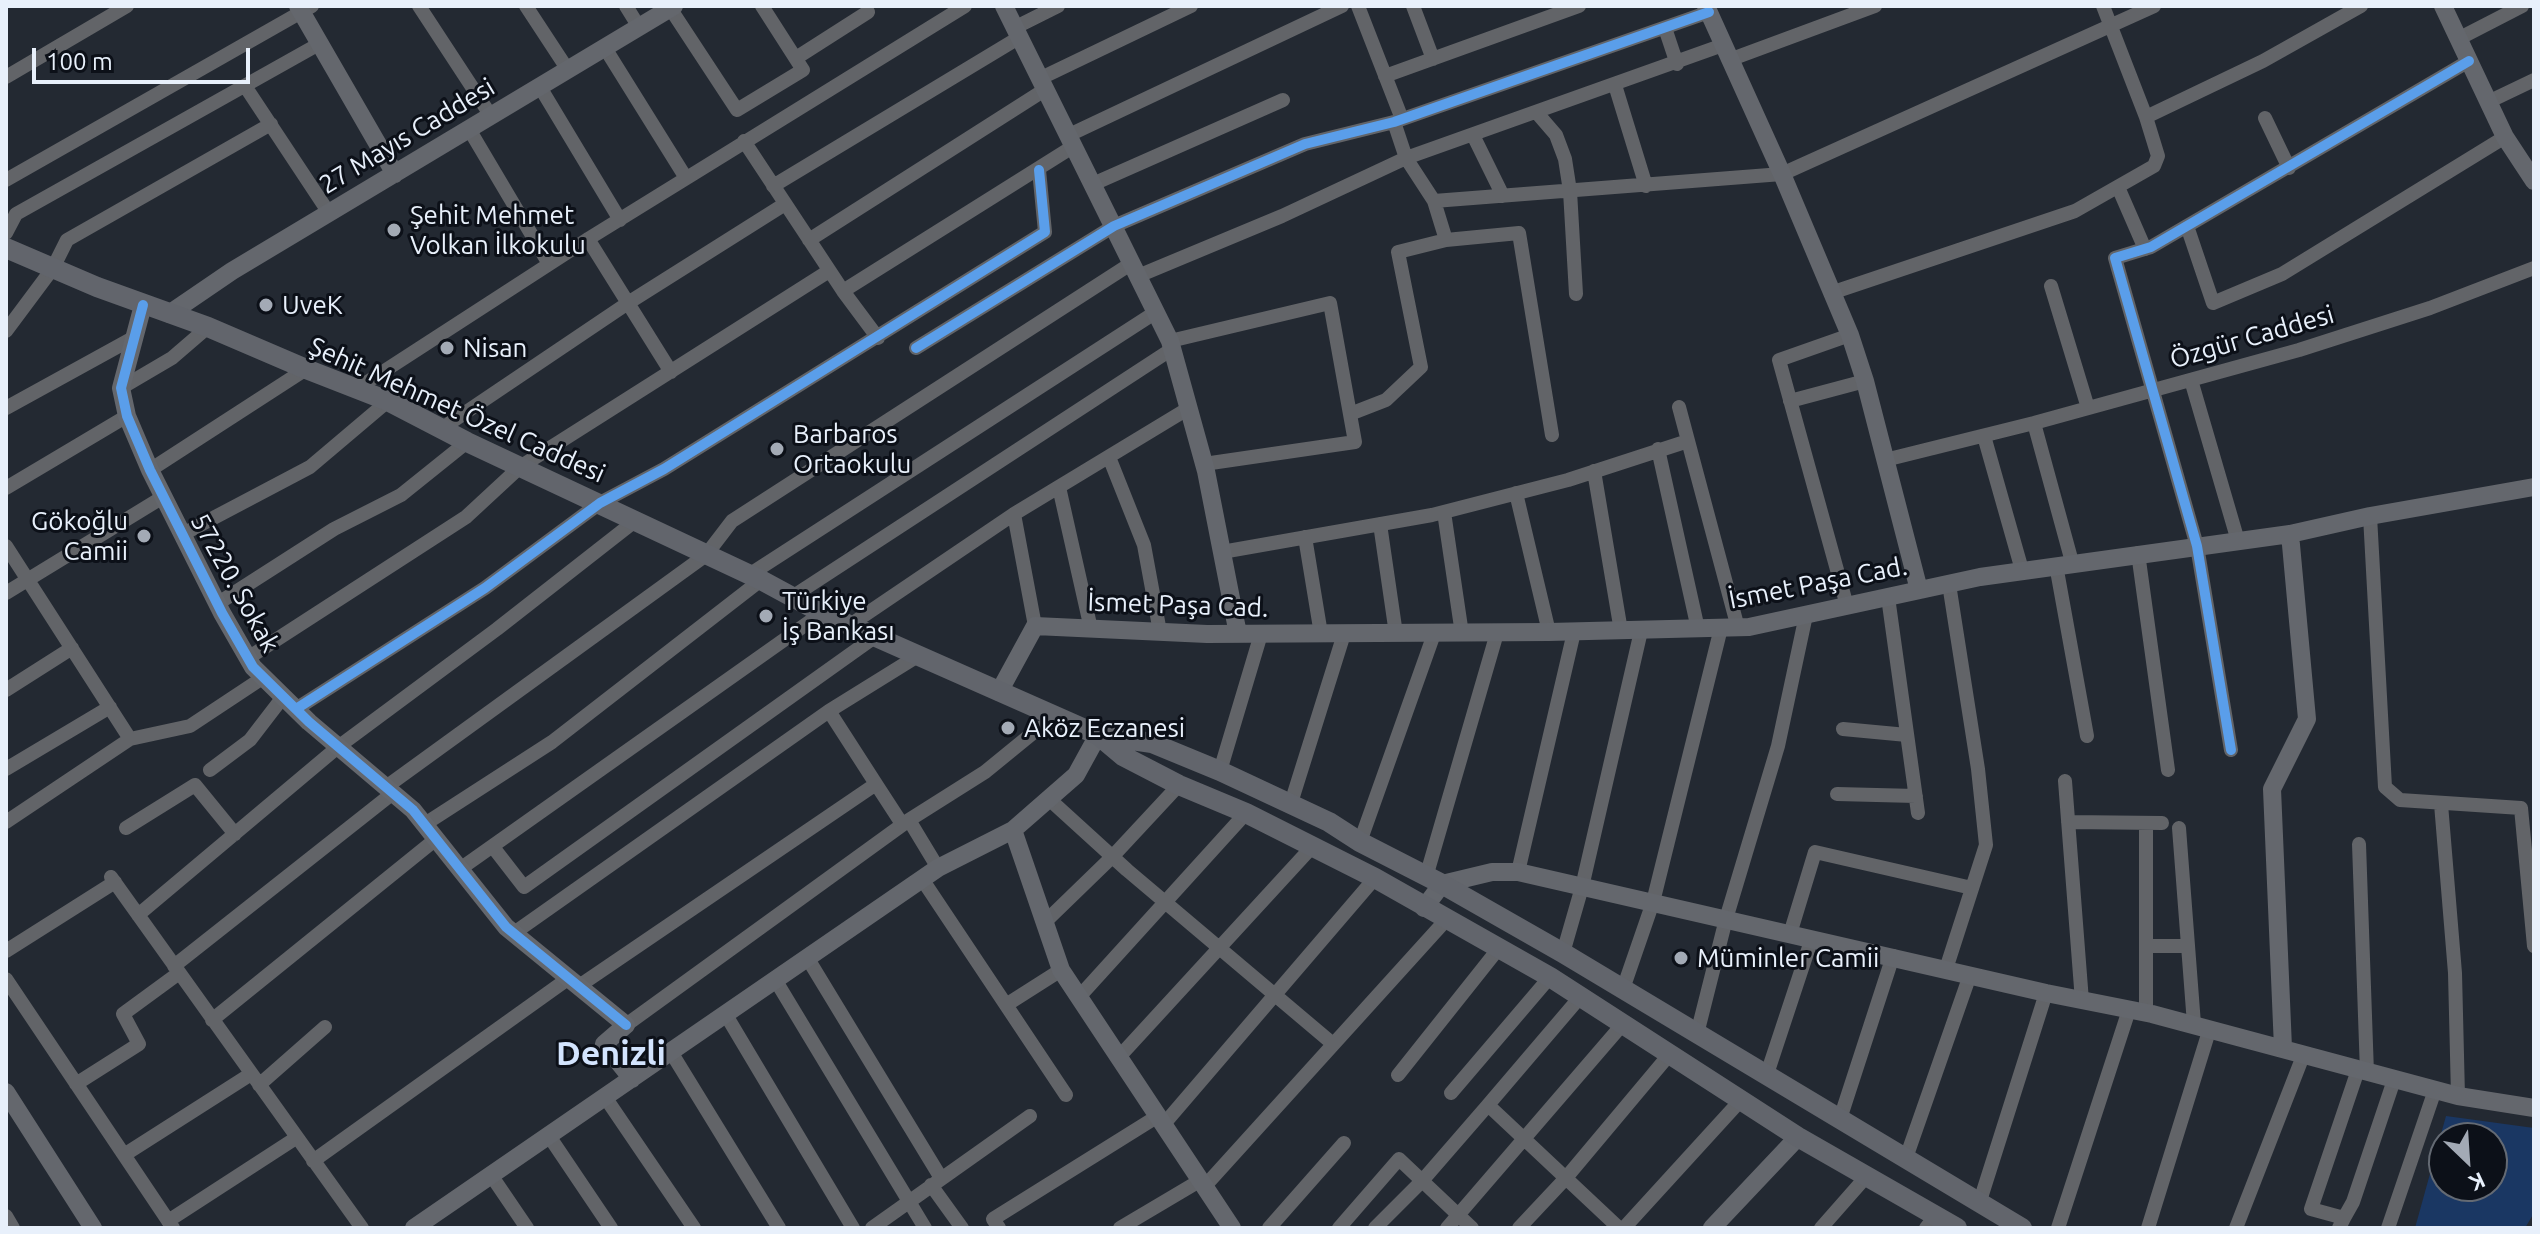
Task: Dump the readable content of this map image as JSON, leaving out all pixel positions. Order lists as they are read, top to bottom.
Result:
{
  "streets": {
    "main road": ["Şehit Mehmet Özel Caddesi"],
    "street": [
      "27 Mayıs Caddesi",
      "Özgür Caddesi",
      "57220. Sokak",
      "İsmet Paşa Cad."
    ]
  },
  "crossings": [
    ["27 Mayıs Caddesi", "Şehit Mehmet Özel Caddesi"],
    ["Şehit Mehmet Özel Caddesi", "57220. Sokak"]
  ],
  "districts": ["Denizli"],
  "places": [
    "Şehit Mehmet Volkan İlkokulu",
    "UveK",
    "Nisan",
    "Barbaros Ortaokulu",
    "Gökoğlu Camii",
    "Türkiye İş Bankası",
    "Aköz Eczanesi",
    "Müminler Camii"
  ],
  "scale_bar": "100 m",
  "north": "bottom right"
}
